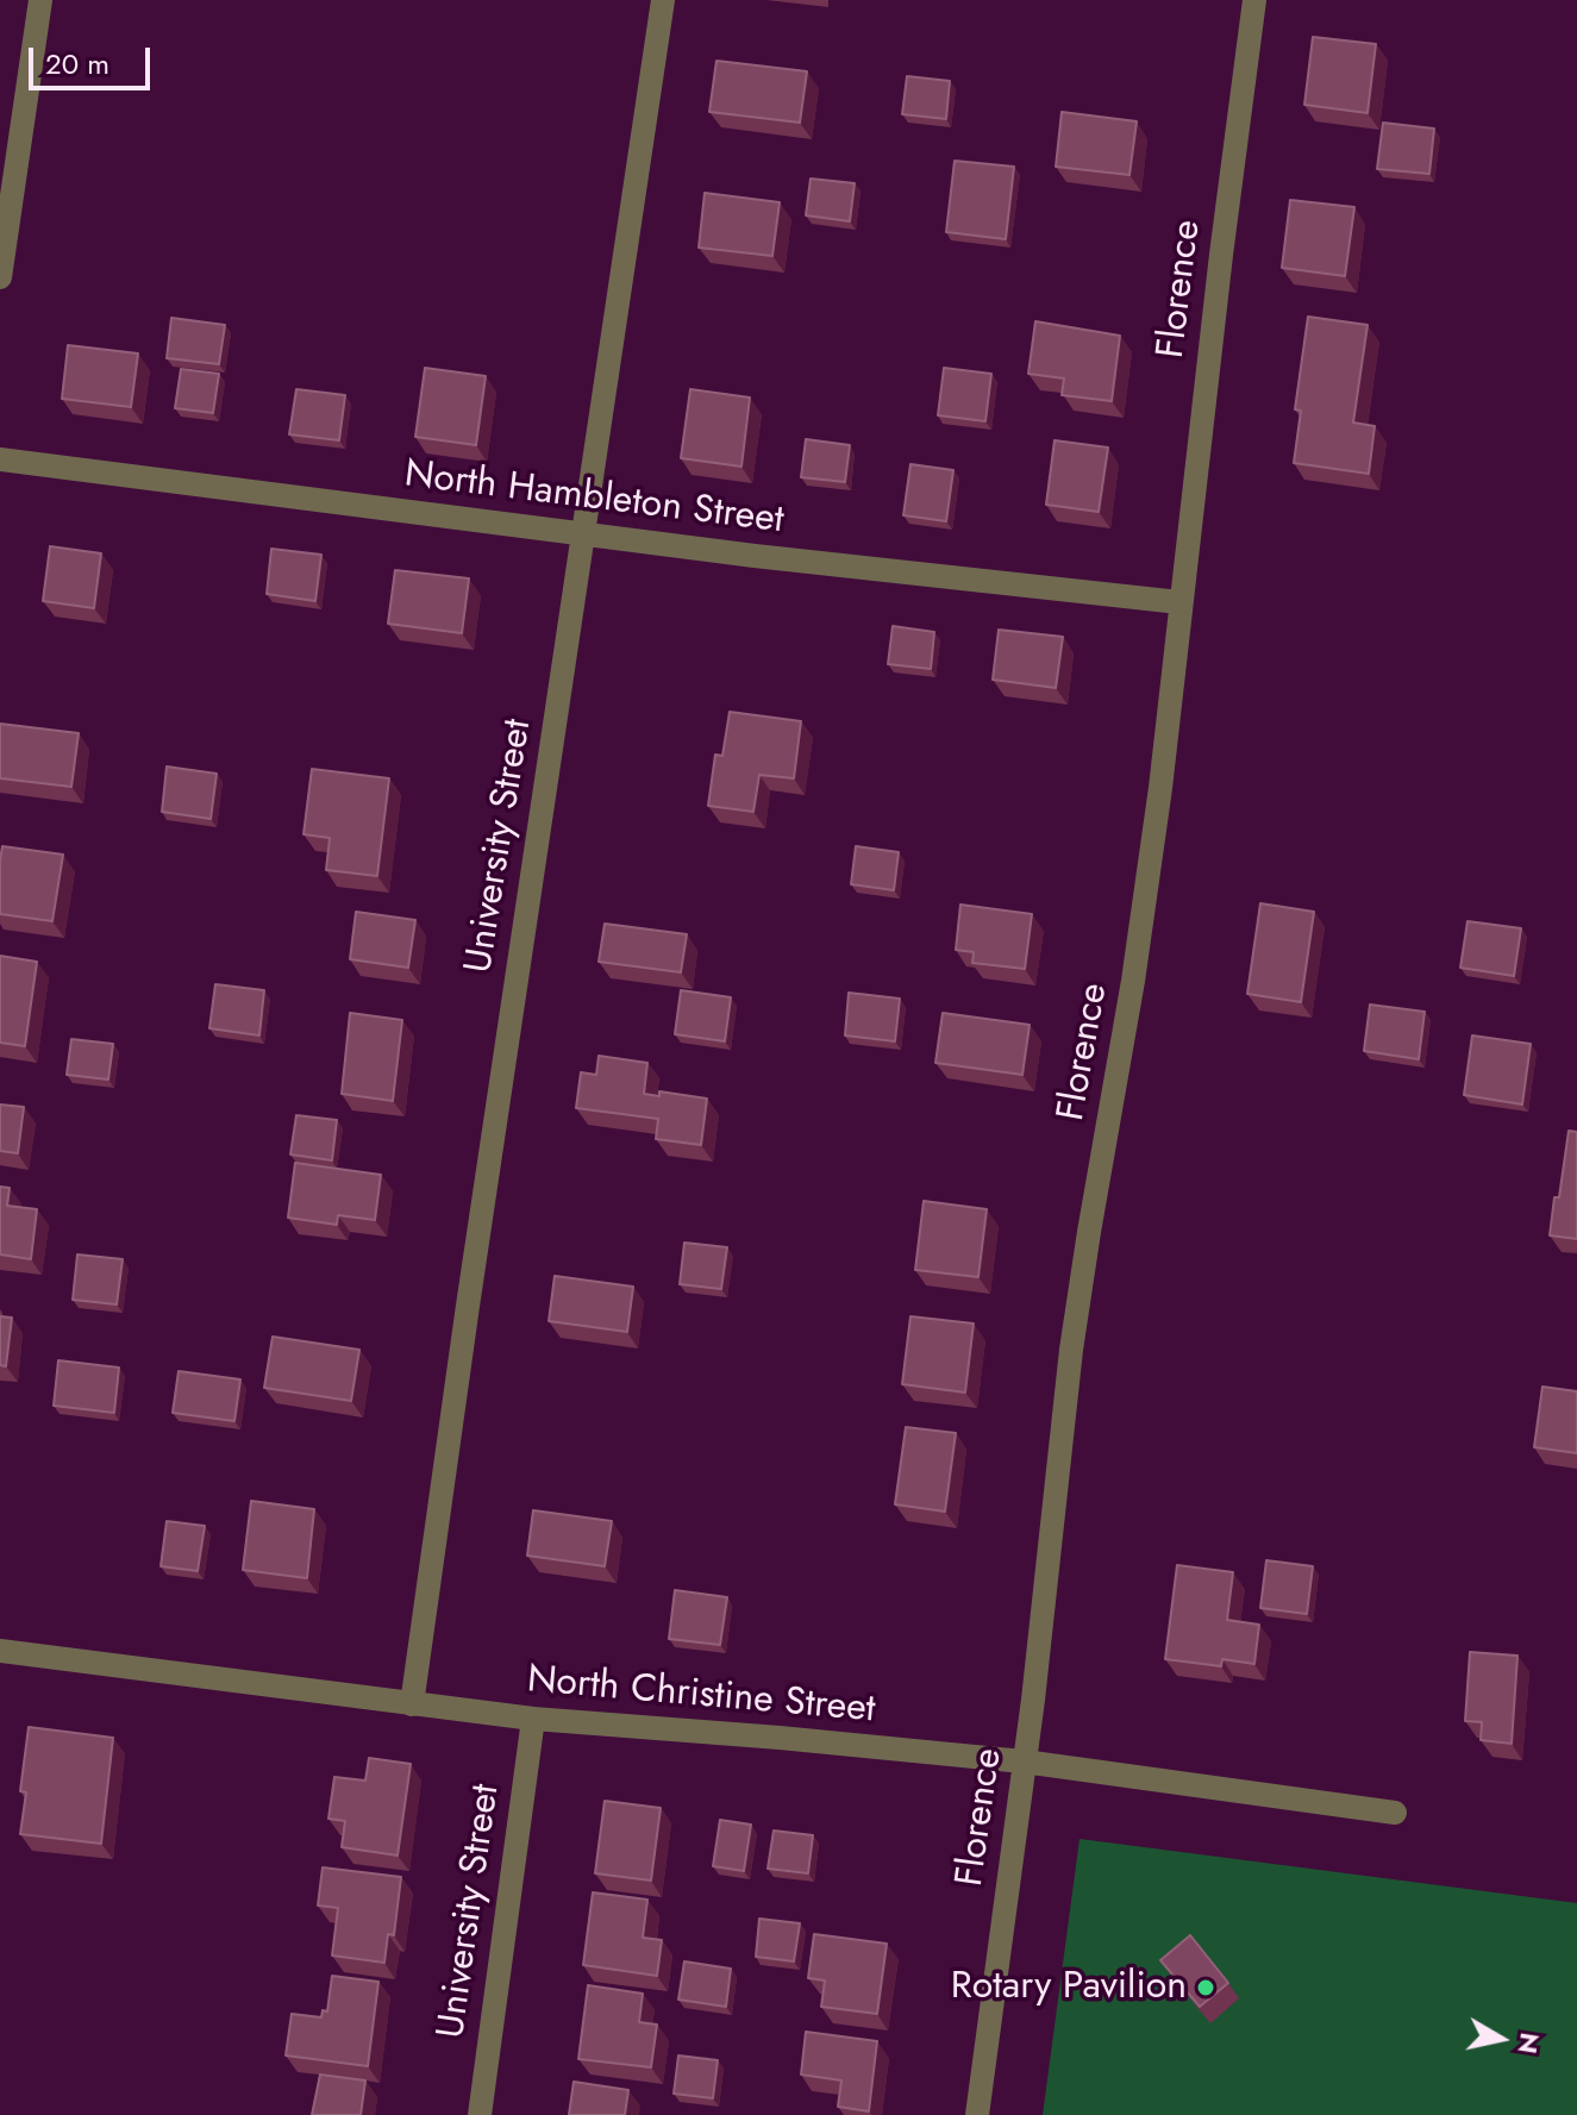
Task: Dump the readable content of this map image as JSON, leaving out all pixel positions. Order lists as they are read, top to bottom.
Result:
{
  "streets": {
    "street": [
      "Florence",
      "North Hambleton Street",
      "University Street",
      "North Christine Street"
    ]
  },
  "crossings": [
    ["Florence", "North Hambleton Street"],
    ["Florence", "North Christine Street"],
    ["North Hambleton Street", "University Street"],
    ["University Street", "North Christine Street"]
  ],
  "places": ["Rotary Pavilion"],
  "scale_bar": "20 m",
  "north": "right"
}
